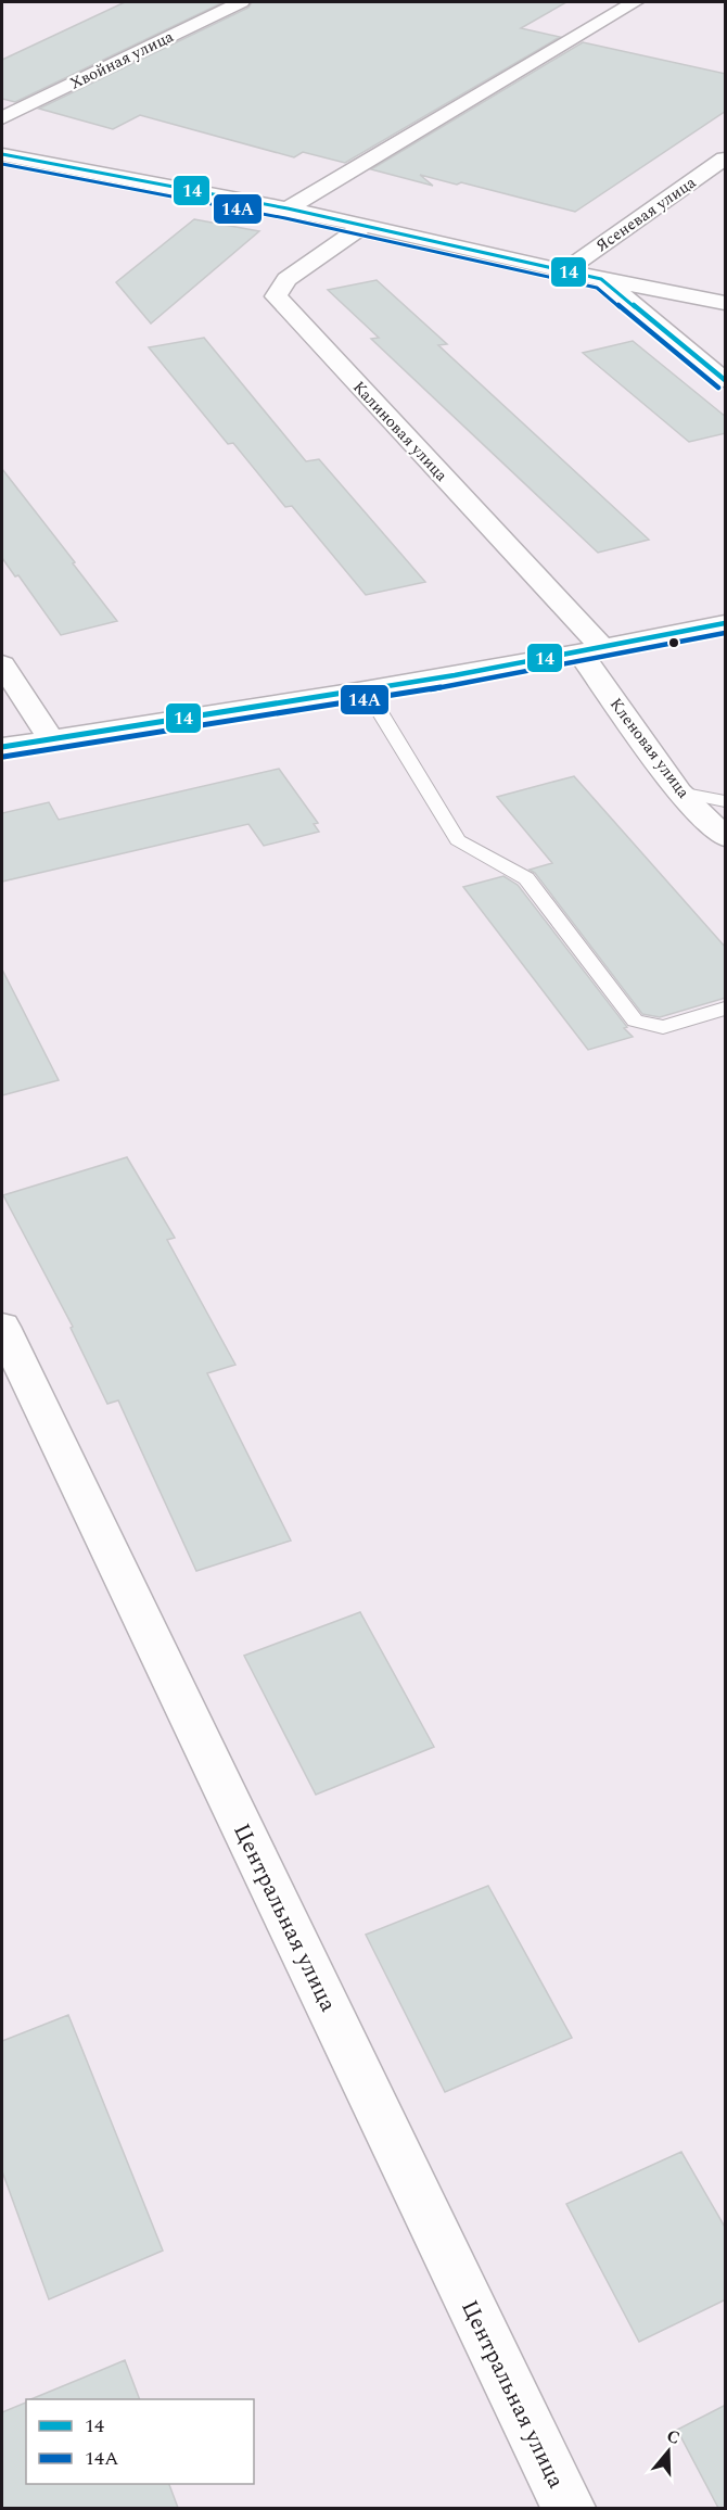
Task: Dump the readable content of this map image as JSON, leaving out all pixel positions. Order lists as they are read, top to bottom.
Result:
{
  "streets": {
    "street": [
      "Хвойная улица",
      "Ясеневая улица",
      "Калиновая улица",
      "Кленовая улица",
      "Центральная улица"
    ]
  },
  "crossings": [
    ["Калиновая улица", "Кленовая улица"]
  ],
  "lines": ["transit line 14", "transit line 14А"],
  "legend": ["14", "14А"],
  "north": "top"
}
